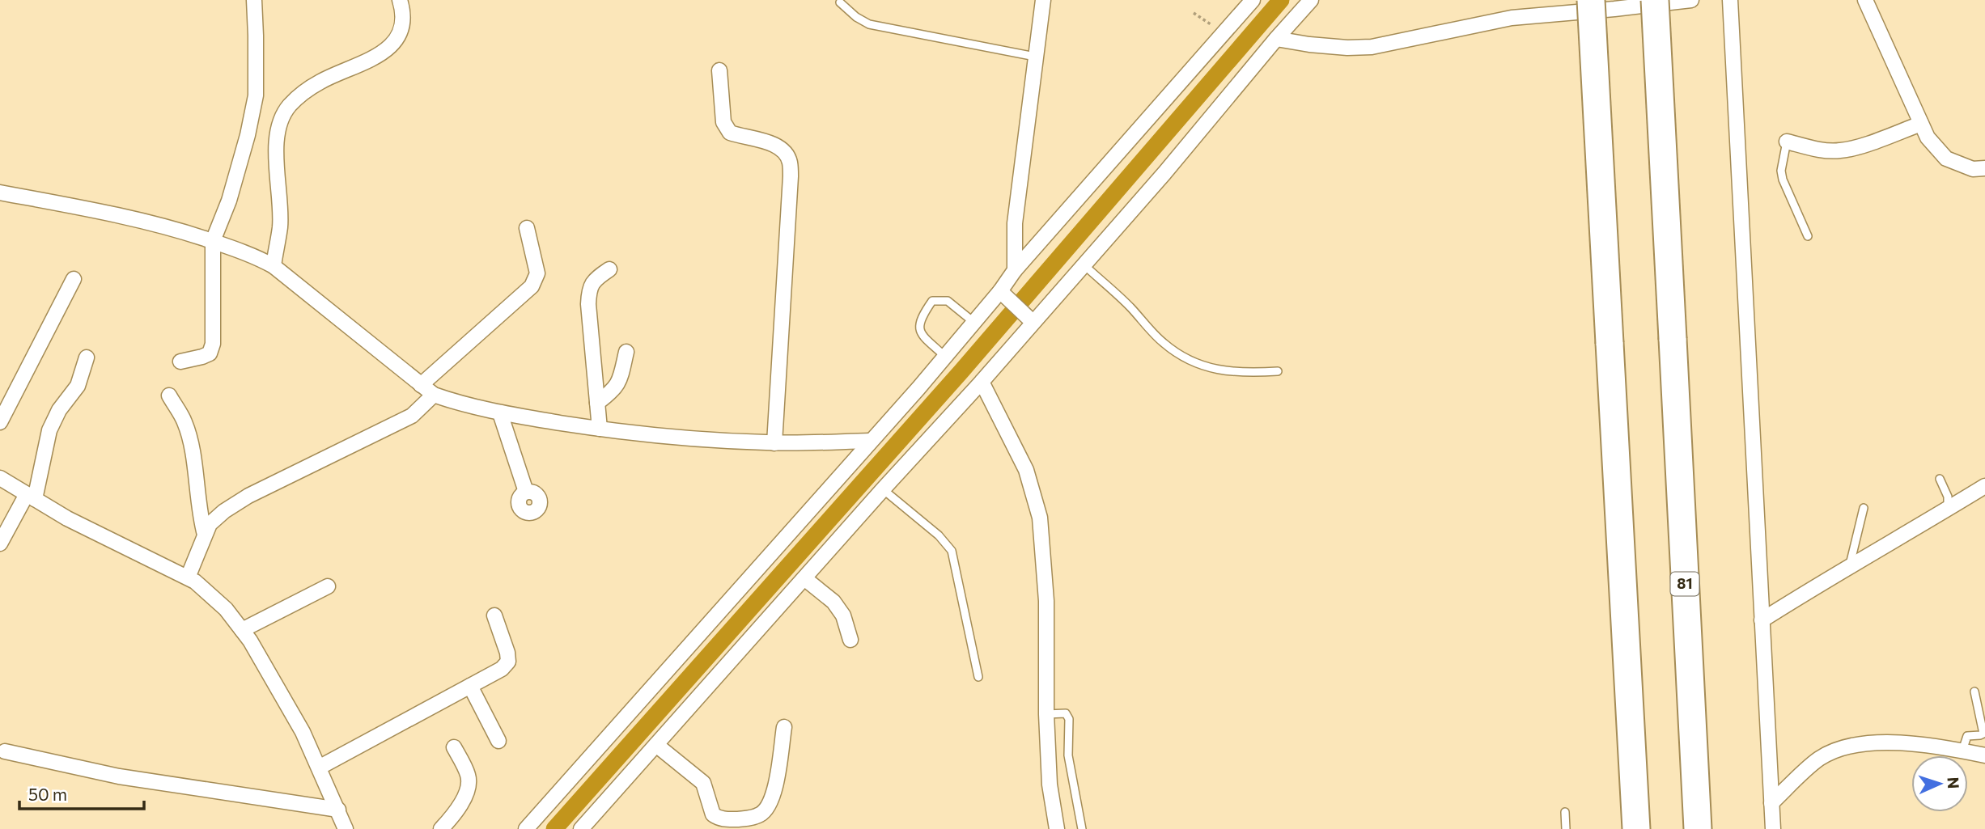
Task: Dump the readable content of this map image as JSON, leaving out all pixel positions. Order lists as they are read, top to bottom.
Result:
{
  "streets": {
    "highway": ["81"]
  },
  "scale_bar": "50 m",
  "north": "right"
}
